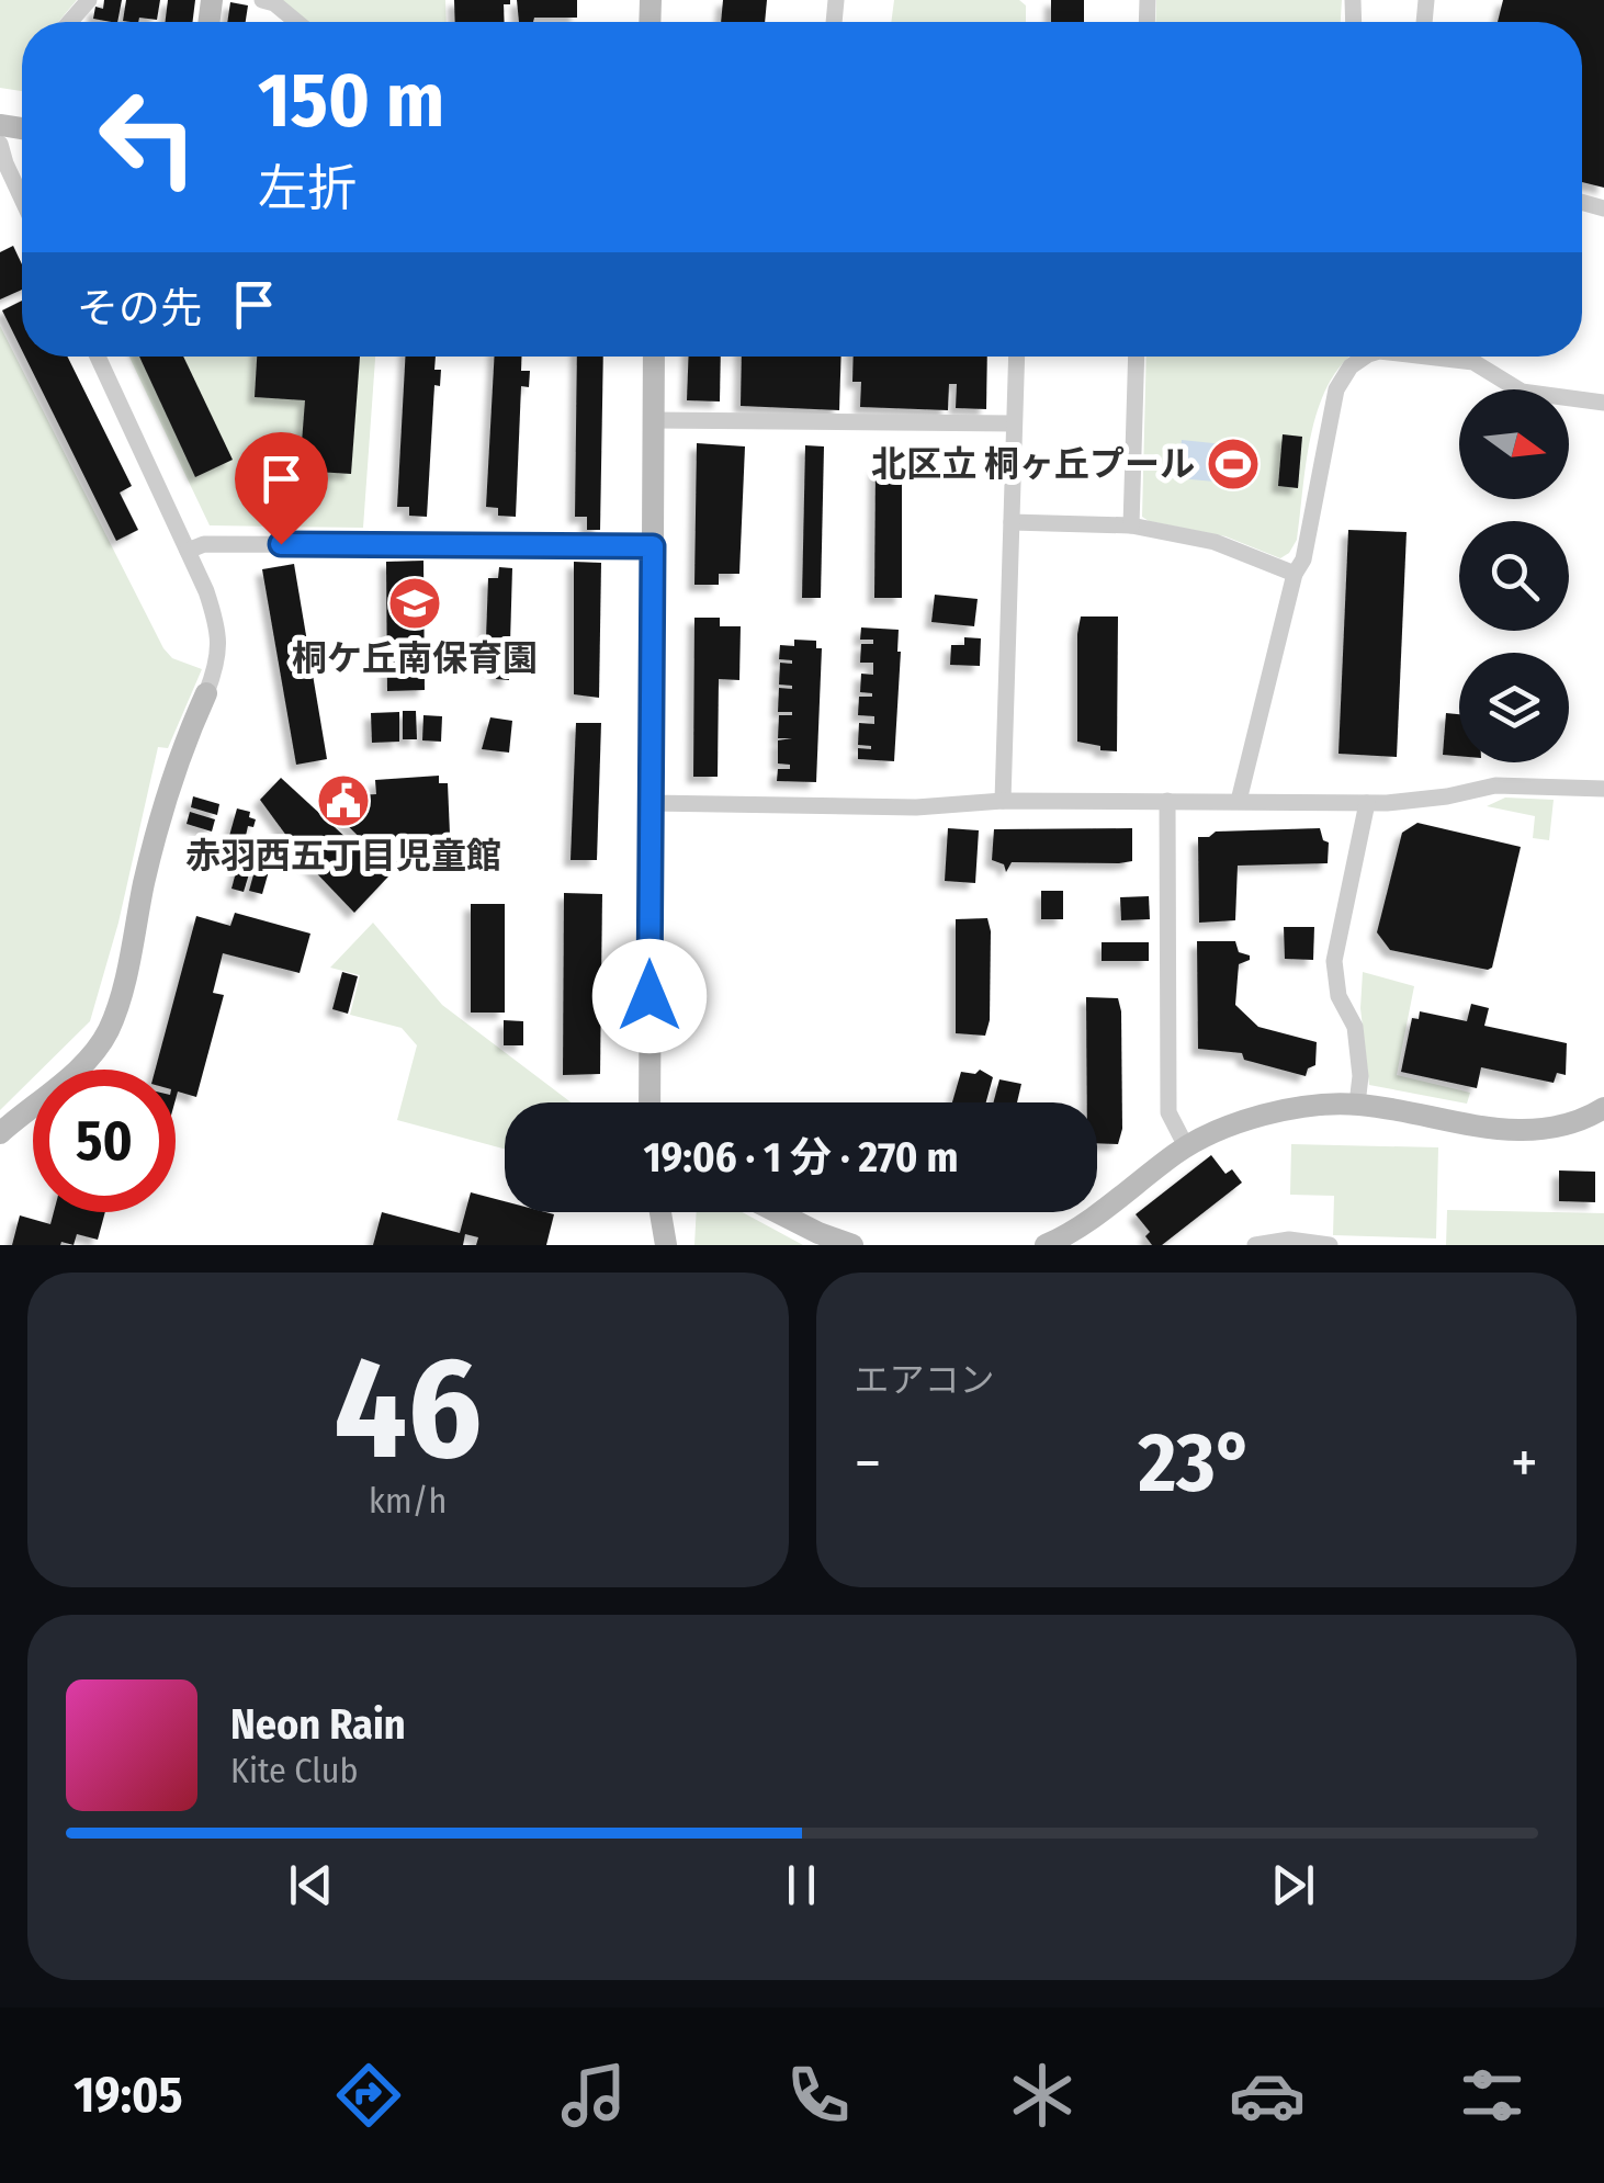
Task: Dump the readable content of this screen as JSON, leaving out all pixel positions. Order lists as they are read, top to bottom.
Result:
{
  "places": {
    "sports": ["北区立 桐ヶ丘プール"],
    "school or university": ["桐ケ丘南保育園"],
    "public building": ["赤羽西五丁目児童館"]
  },
  "north": "right",
  "page": {
    "turn": ["150 m", "左折"],
    "then": "その先",
    "limit": "50",
    "trip": "19:06 · 1 分 · 270 m",
    "tile": [
      ["46", "km/h"],
      "エアコン"
    ],
    "heat": ["−", "23°", "+"],
    "song": ["Neon Rain", "Kite Club"],
    "tabs": "19:05"
  }
}
